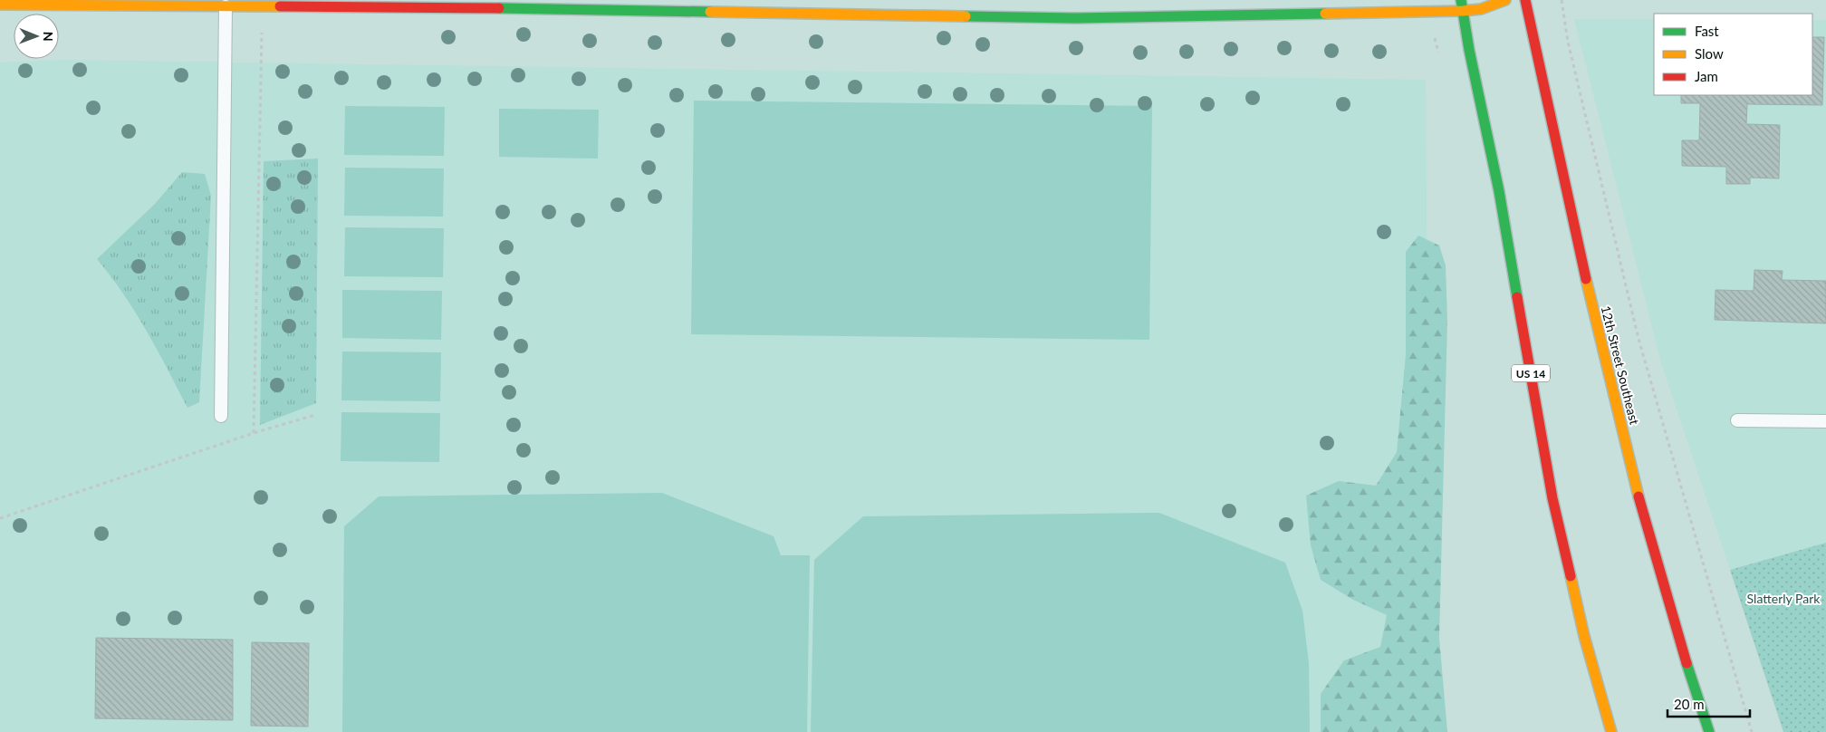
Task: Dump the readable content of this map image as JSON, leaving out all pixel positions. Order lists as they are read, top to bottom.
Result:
{
  "streets": {
    "main road": ["12th Street Southeast", "US 14"]
  },
  "parks": ["Slatterly Park"],
  "legend": ["Fast", "Slow", "Jam"],
  "scale_bar": "20 m",
  "north": "right"
}
